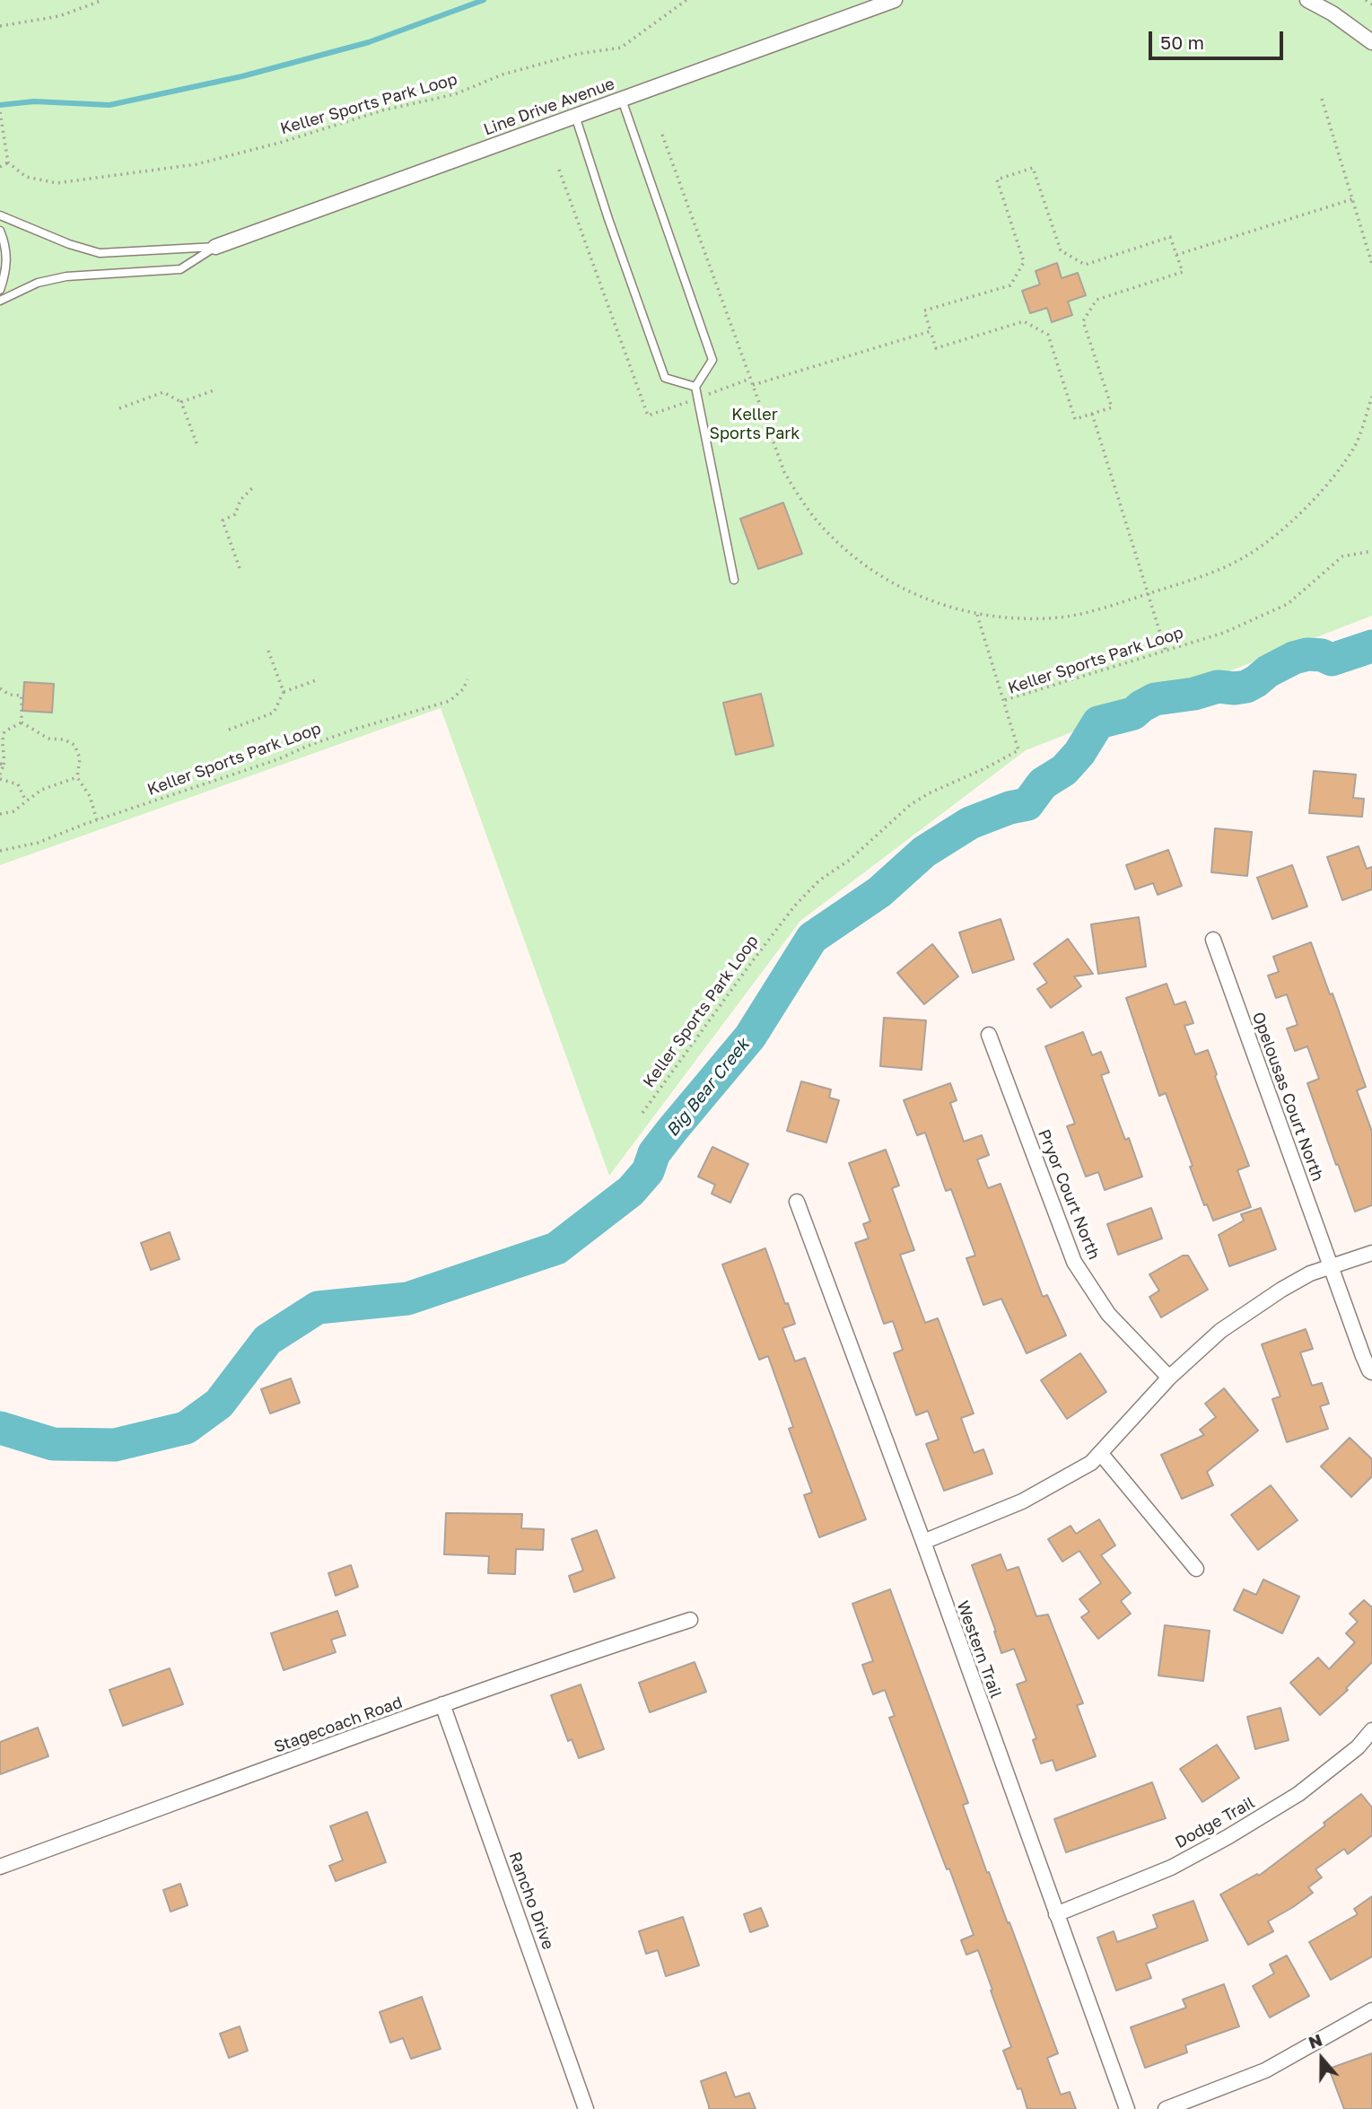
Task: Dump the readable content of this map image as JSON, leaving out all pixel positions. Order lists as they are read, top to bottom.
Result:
{
  "streets": {
    "street": [
      "Line Drive Avenue",
      "Opelousas Court North",
      "Pryor Court North",
      "Western Trail",
      "Stagecoach Road",
      "Dodge Trail",
      "Rancho Drive"
    ],
    "path": ["Keller Sports Park Loop"]
  },
  "crossings": [
    ["Western Trail", "Dodge Trail"],
    ["Stagecoach Road", "Rancho Drive"]
  ],
  "water": ["Big Bear Creek"],
  "parks": ["Keller Sports Park"],
  "scale_bar": "50 m",
  "north": "top"
}
